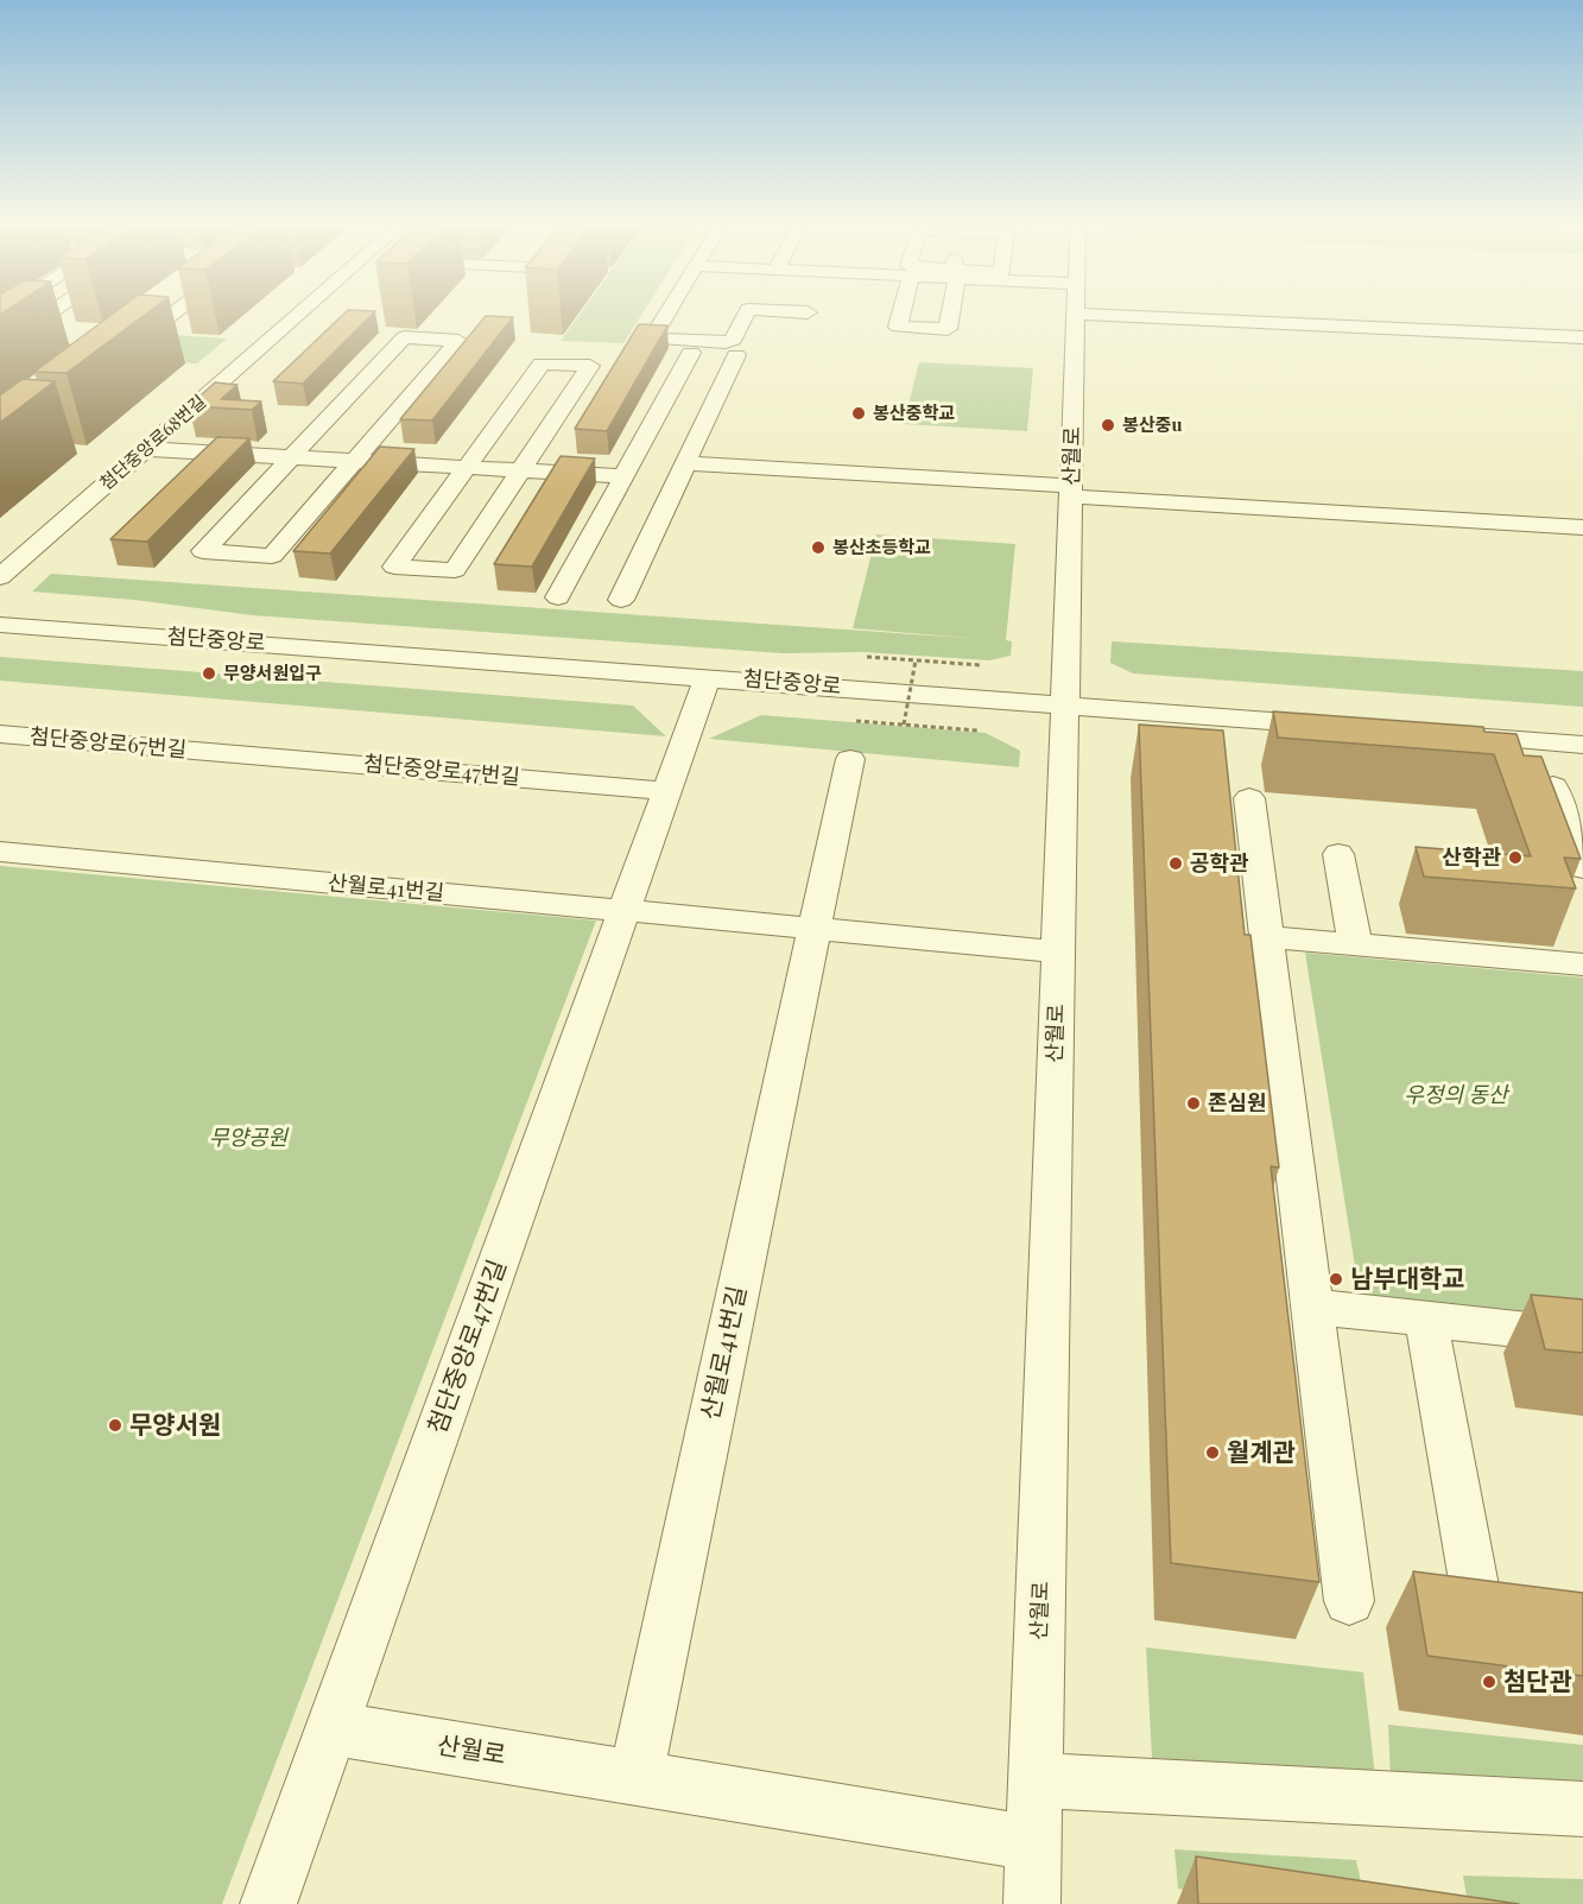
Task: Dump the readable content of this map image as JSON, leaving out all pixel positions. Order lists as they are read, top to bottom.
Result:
{
  "streets": {
    "street": [
      "첨단중앙로68번길",
      "산월로",
      "첨단중앙로",
      "첨단중앙로67번길",
      "첨단중앙로47번길",
      "산월로41번길"
    ]
  },
  "crossings": [
    ["산월로", "첨단중앙로"],
    ["산월로", "첨단중앙로47번길"],
    ["산월로", "산월로41번길"],
    ["첨단중앙로", "첨단중앙로47번길"],
    ["첨단중앙로67번길", "첨단중앙로47번길"],
    ["첨단중앙로47번길", "산월로41번길"]
  ],
  "parks": ["우정의 동산", "무양공원"],
  "places": [
    "봉산중학교",
    "봉산중u",
    "봉산초등학교",
    "무양서원입구",
    "산학관",
    "공학관",
    "존심원",
    "남부대학교",
    "무양서원",
    "월계관",
    "첨단관"
  ]
}
